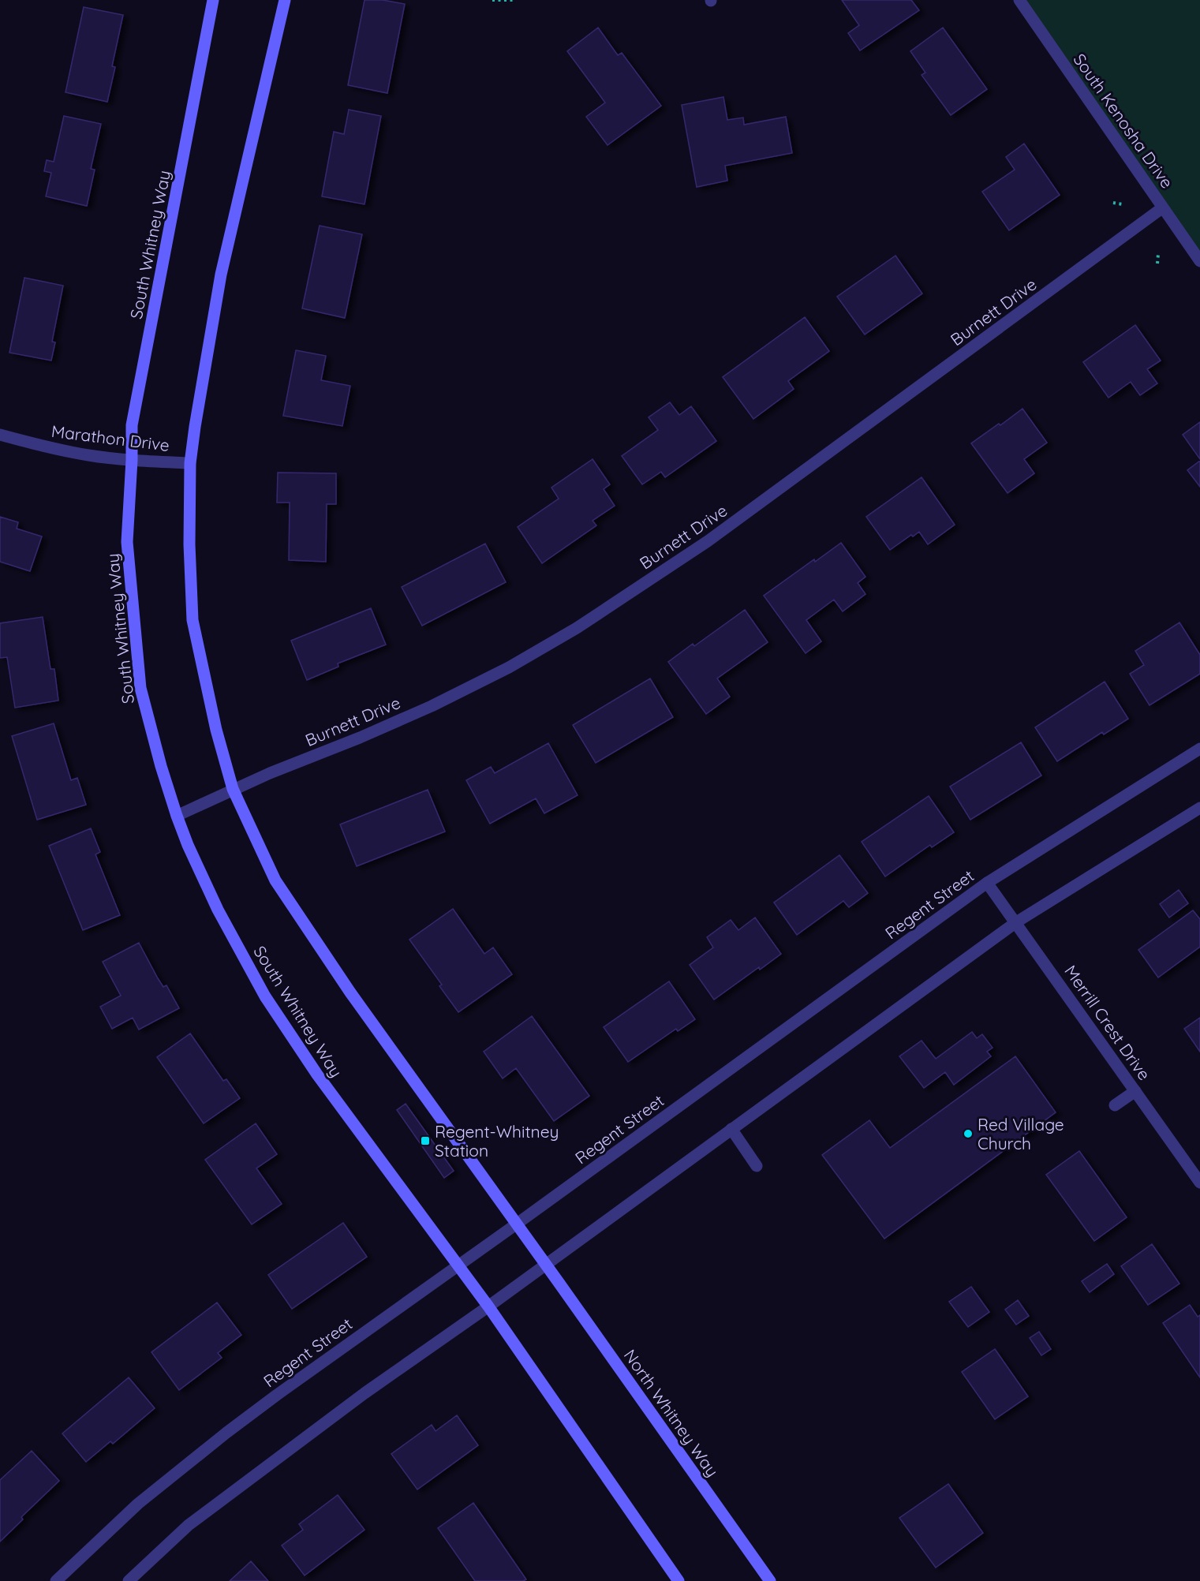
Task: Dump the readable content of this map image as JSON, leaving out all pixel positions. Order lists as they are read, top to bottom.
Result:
{
  "streets": {
    "main road": ["South Whitney Way", "North Whitney Way"],
    "street": [
      "South Kenosha Drive",
      "Burnett Drive",
      "Marathon Drive",
      "Regent Street",
      "Merrill Crest Drive"
    ]
  },
  "crossings": [
    ["South Kenosha Drive", "Burnett Drive"],
    ["South Whitney Way", "Burnett Drive"],
    ["South Whitney Way", "Marathon Drive"],
    ["South Whitney Way", "Regent Street"],
    ["Regent Street", "Merrill Crest Drive"]
  ],
  "places": {
    "other": ["Red Village Church"],
    "transit": ["Regent-Whitney Station"]
  }
}
